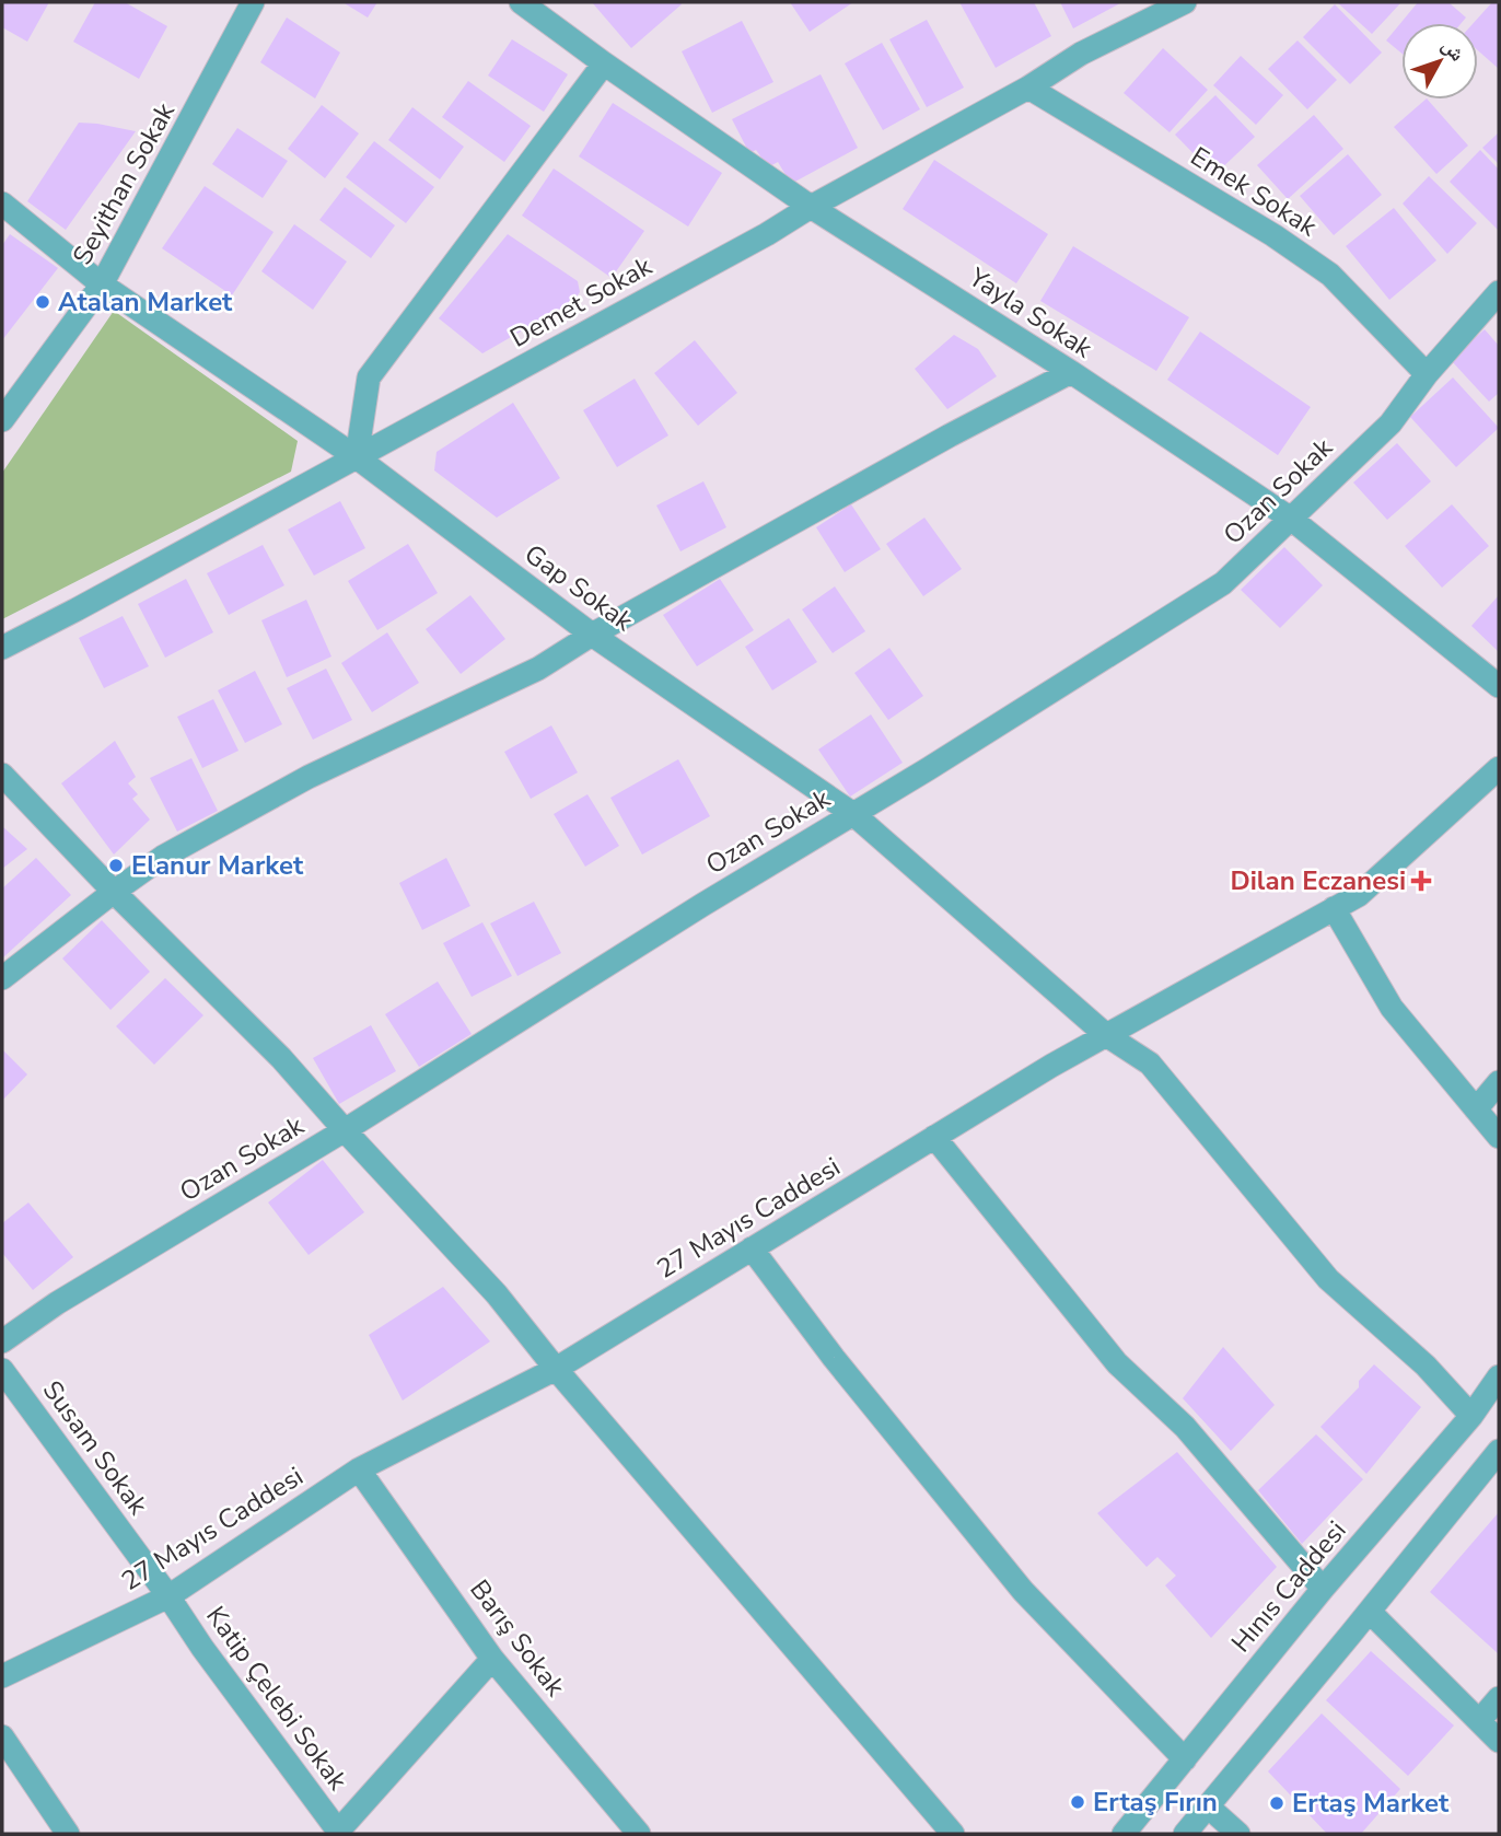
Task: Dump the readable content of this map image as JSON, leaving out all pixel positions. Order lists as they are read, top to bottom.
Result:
{
  "streets": {
    "street": [
      "Seyithan Sokak",
      "Emek Sokak",
      "Demet Sokak",
      "Yayla Sokak",
      "Ozan Sokak",
      "Gap Sokak",
      "27 Mayıs Caddesi",
      "Susam Sokak",
      "Hınıs Caddesi",
      "Barış Sokak",
      "Katip Çelebi Sokak"
    ]
  },
  "crossings": [
    ["Seyithan Sokak", "Gap Sokak"],
    ["Emek Sokak", "Demet Sokak"],
    ["Emek Sokak", "Ozan Sokak"],
    ["Demet Sokak", "Yayla Sokak"],
    ["Demet Sokak", "Gap Sokak"],
    ["Yayla Sokak", "Ozan Sokak"],
    ["Ozan Sokak", "Gap Sokak"],
    ["Gap Sokak", "27 Mayıs Caddesi"],
    ["Gap Sokak", "Hınıs Caddesi"],
    ["27 Mayıs Caddesi", "Susam Sokak"],
    ["27 Mayıs Caddesi", "Barış Sokak"],
    ["27 Mayıs Caddesi", "Katip Çelebi Sokak"],
    ["Susam Sokak", "Katip Çelebi Sokak"]
  ],
  "places": {
    "other": [
      "Atalan Market",
      "Elanur Market",
      "Ertaş Fırın",
      "Ertaş Market"
    ],
    "health": ["Dilan Eczanesi"]
  },
  "north": "top right"
}
